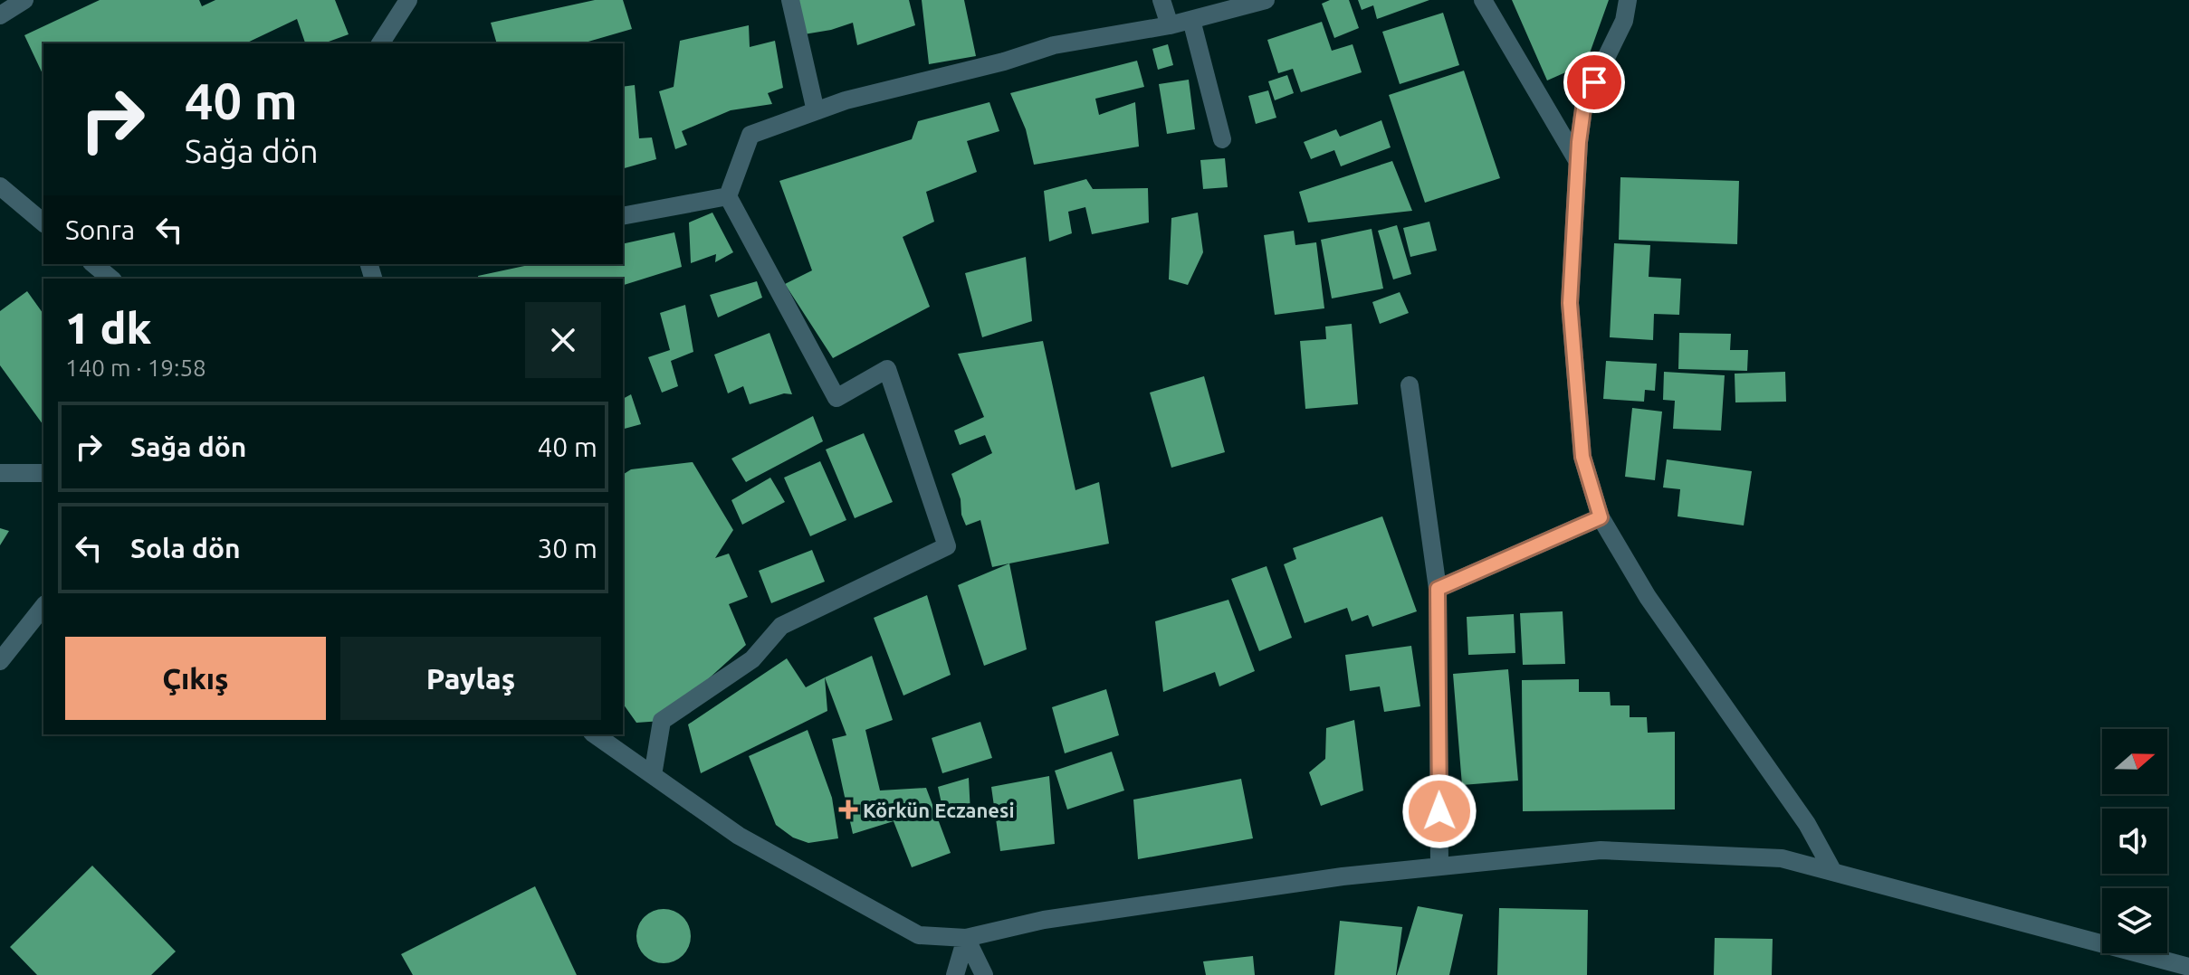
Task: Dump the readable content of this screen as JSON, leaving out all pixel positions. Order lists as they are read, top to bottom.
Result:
{
  "places": {
    "health": ["Körkün Eczanesi"]
  },
  "north": "right",
  "page": {
    "turn": ["40 m", "Sağa dön"],
    "then": "Sonra",
    "heading": ["1 dk", "140 m · 19:58"],
    "list": [
      {
        "name": "Sağa dön",
        "value": "40 m"
      },
      {
        "name": "Sola dön",
        "value": "30 m"
      }
    ],
    "buttons": ["Çıkış", "Paylaş"]
  }
}
